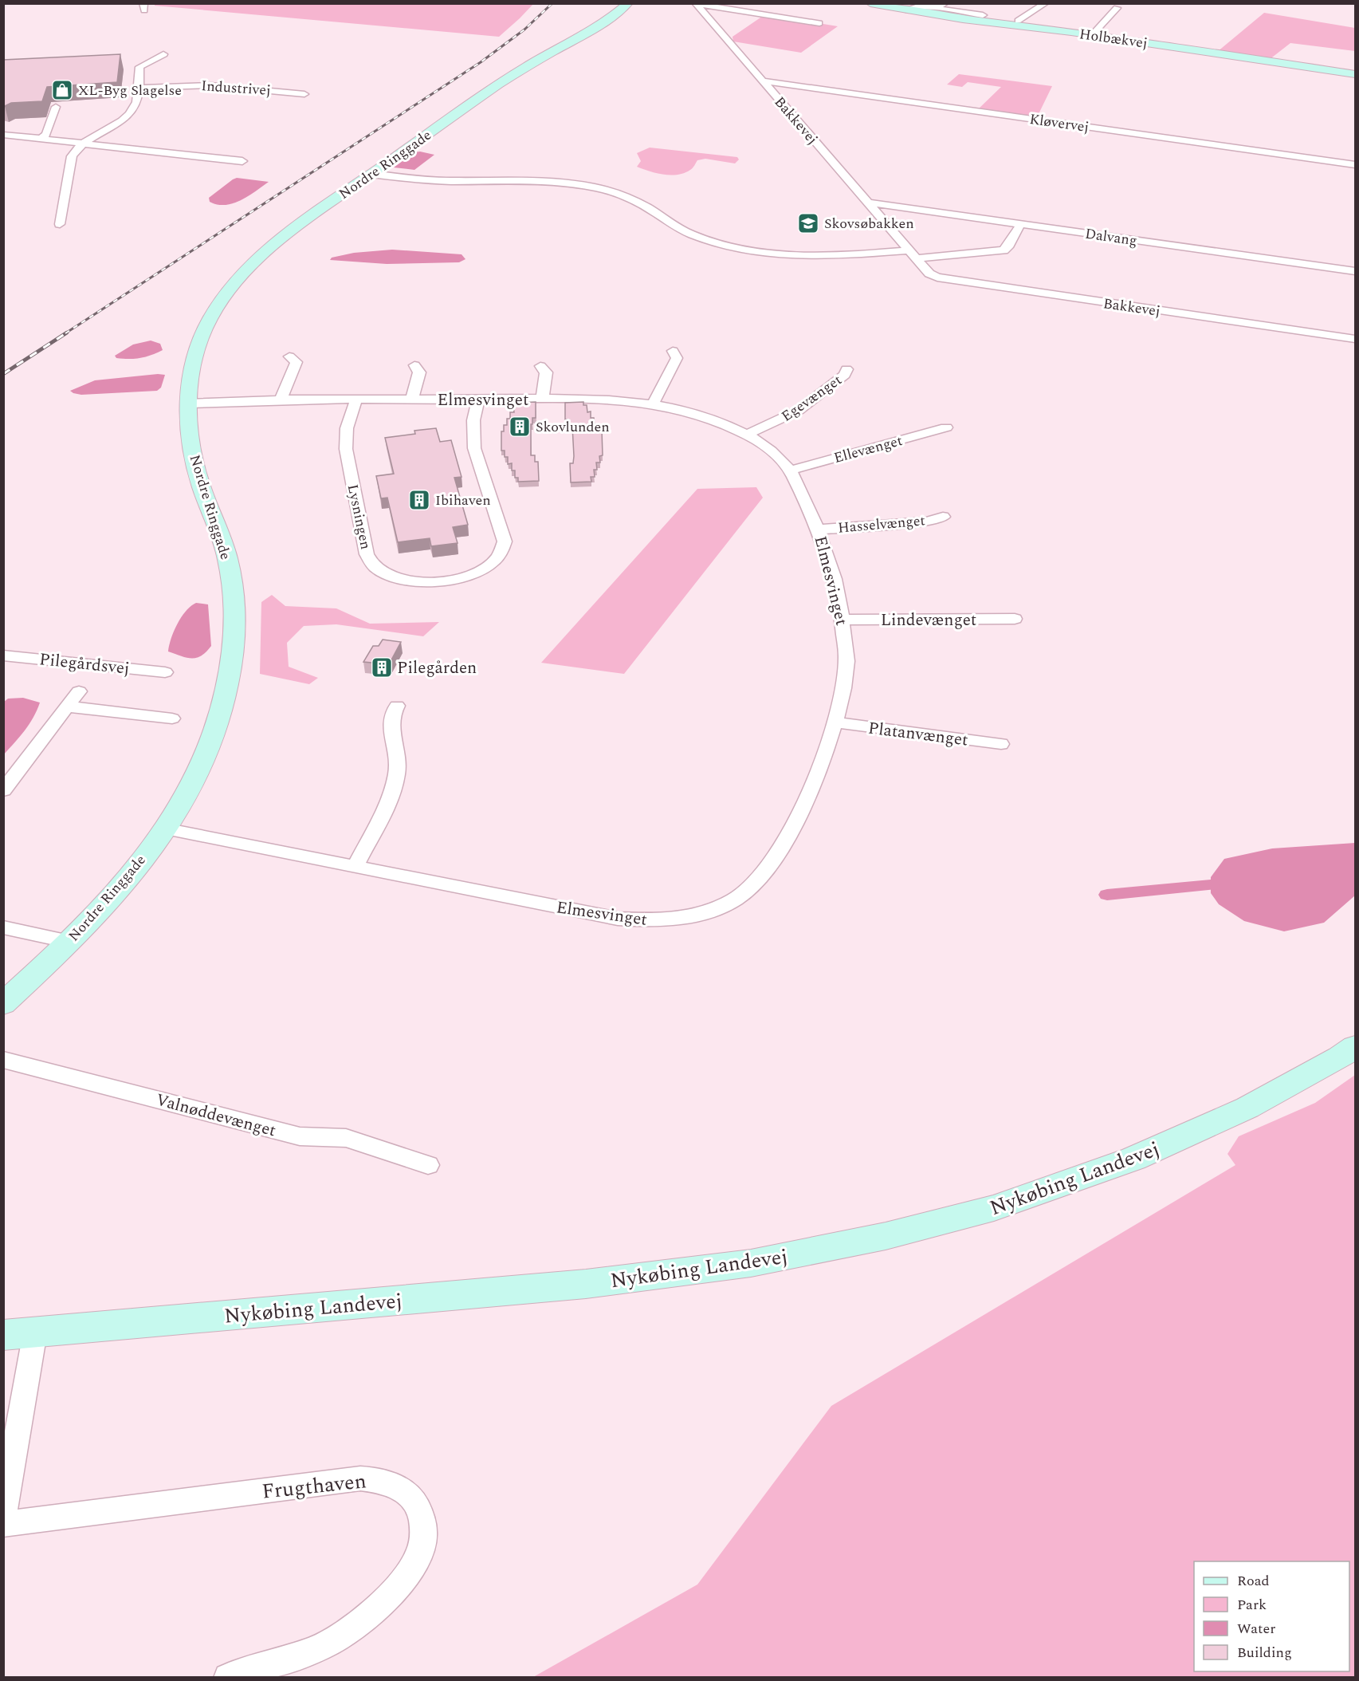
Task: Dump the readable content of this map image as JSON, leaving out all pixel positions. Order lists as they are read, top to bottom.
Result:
{
  "streets": {
    "street": [
      "Holbækvej",
      "Industrivej",
      "Bakkevej",
      "Kløvervej",
      "Nordre Ringgade",
      "Dalvang",
      "Egevænget",
      "Elmesvinget",
      "Ellevænget",
      "Lysningen",
      "Hasselvænget",
      "Lindevænget",
      "Pilegårdsvej",
      "Platanvænget",
      "Valnøddevænget",
      "Nykøbing Landevej",
      "Frugthaven"
    ]
  },
  "crossings": [
    ["Bakkevej", "Kløvervej"],
    ["Bakkevej", "Dalvang"],
    ["Nordre Ringgade", "Elmesvinget"],
    ["Egevænget", "Elmesvinget"],
    ["Elmesvinget", "Ellevænget"],
    ["Elmesvinget", "Lysningen"],
    ["Elmesvinget", "Hasselvænget"],
    ["Elmesvinget", "Lindevænget"],
    ["Elmesvinget", "Platanvænget"]
  ],
  "places": {
    "shop": ["XL-Byg Slagelse"],
    "school or university": ["Skovsøbakken"],
    "building": ["Skovlunden", "Ibihaven", "Pilegården"]
  },
  "legend": [
    "Road",
    "Park",
    "Water",
    "Building"
  ]
}
